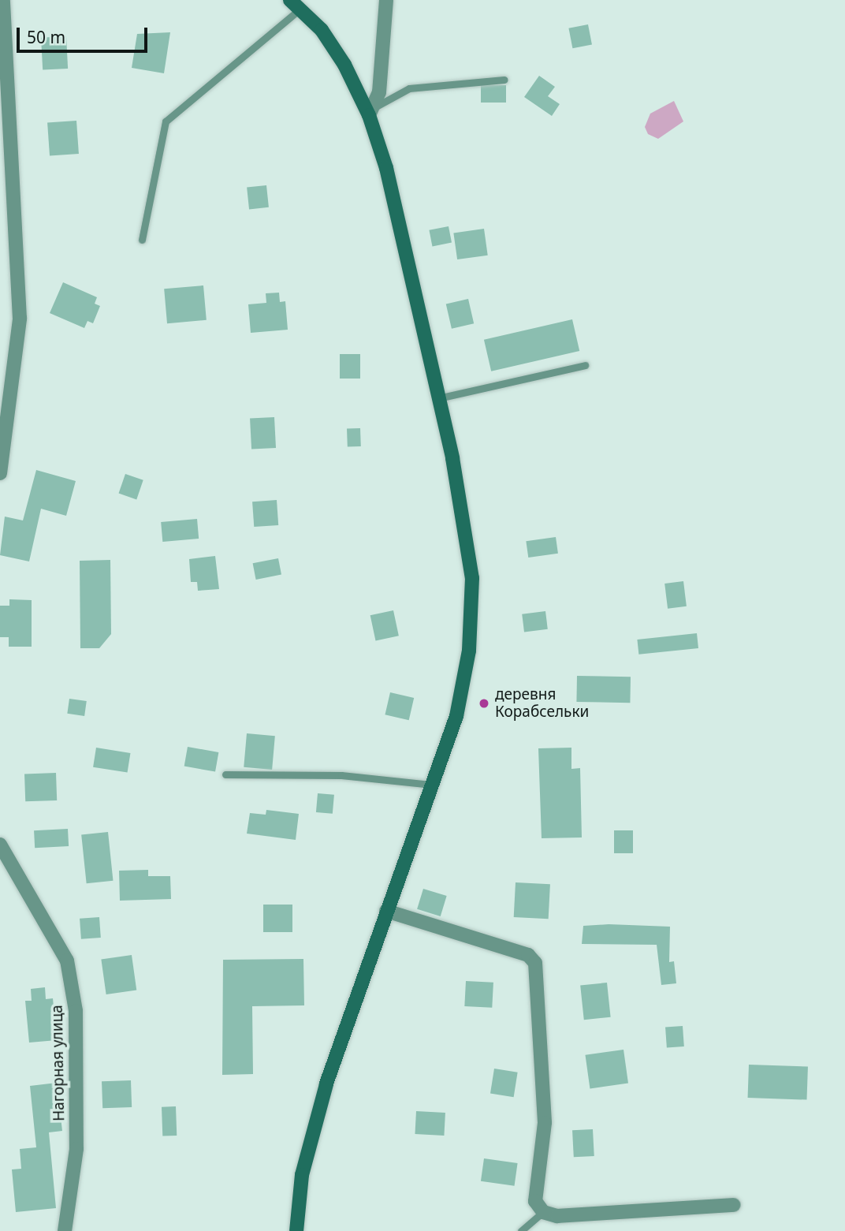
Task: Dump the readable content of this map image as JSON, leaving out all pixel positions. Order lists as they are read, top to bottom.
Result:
{
  "streets": {
    "street": ["Нагорная улица"]
  },
  "places": ["деревня Корабсельки"],
  "scale_bar": "50 m"
}
